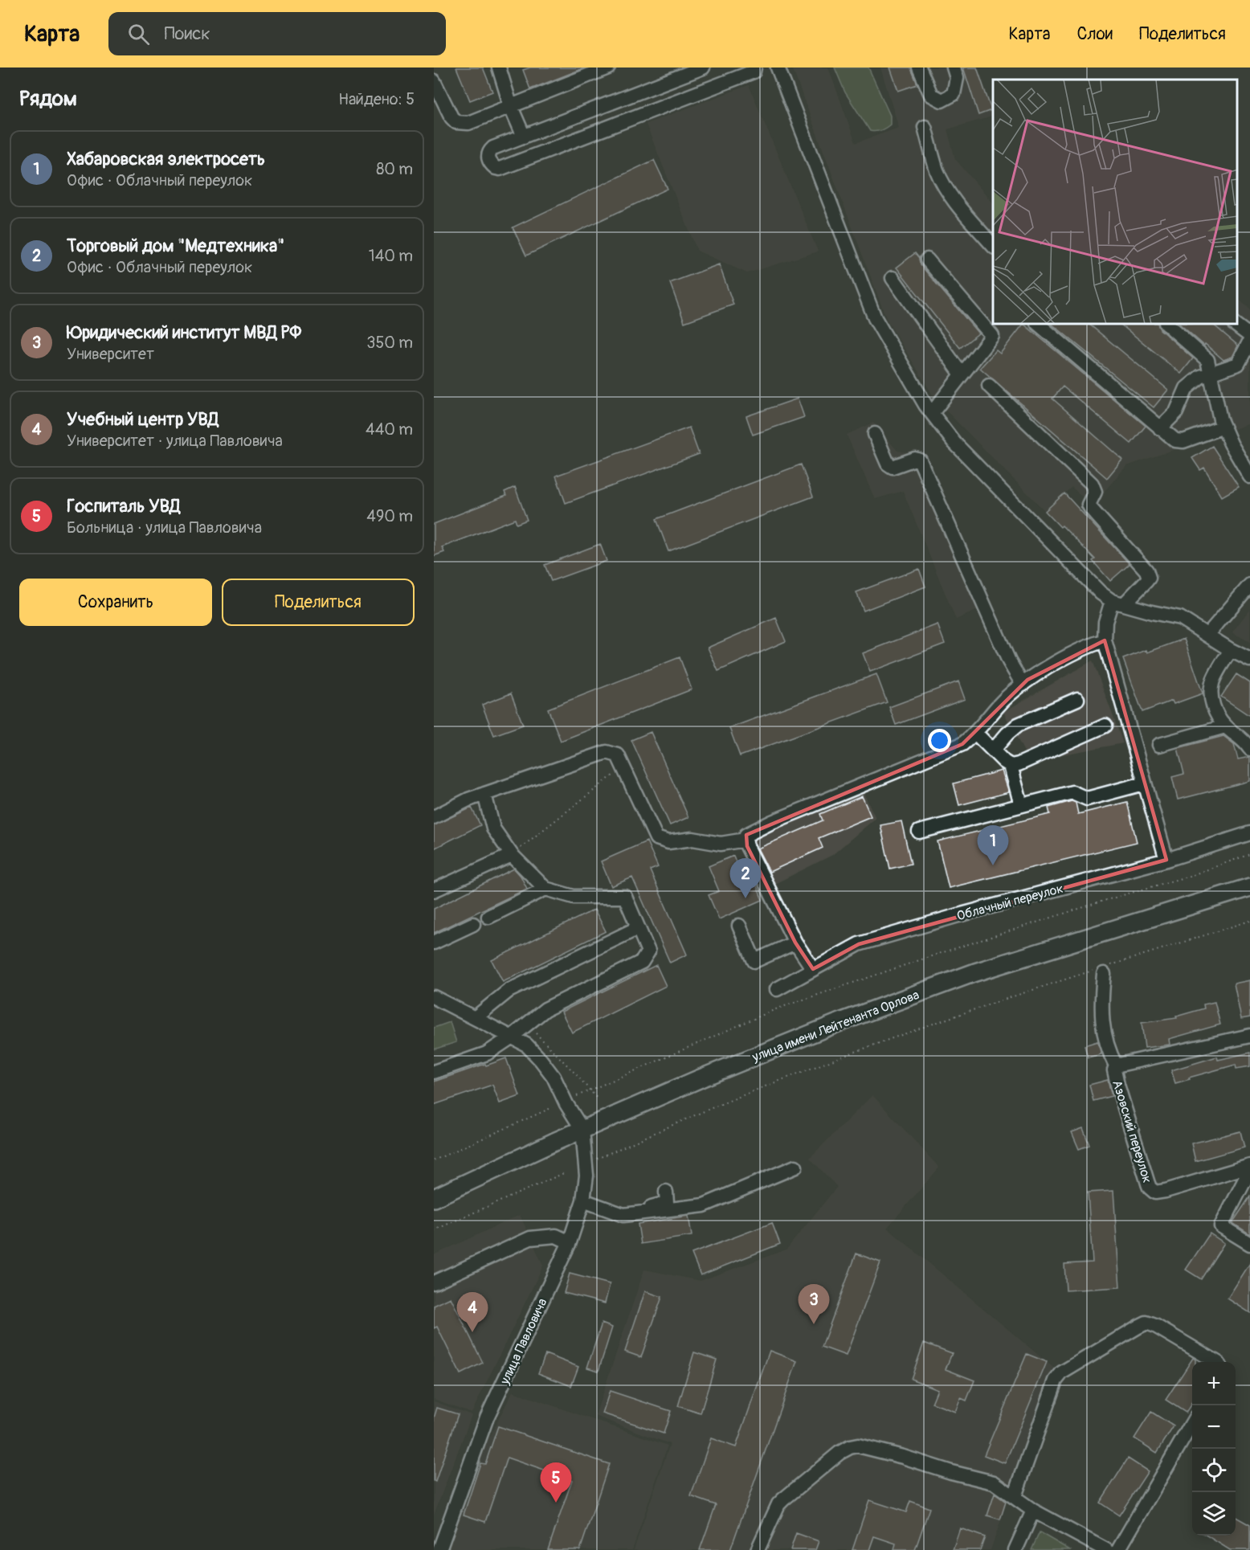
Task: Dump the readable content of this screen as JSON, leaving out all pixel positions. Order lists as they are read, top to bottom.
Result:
{
  "streets": {
    "main road": ["улица имени Лейтенанта Орлова"],
    "street": ["Облачный переулок", "Азовский переулок", "улица Павловича"]
  },
  "crossings": [
    ["улица имени Лейтенанта Орлова", "улица Павловича"]
  ],
  "page": {
    "header": "Карта",
    "search": "Поиск",
    "nav": ["Карта", "Слои", "Поделиться"],
    "heading": ["Рядом", "Найдено: 5"],
    "list": [
      {
        "mark": "1",
        "name": "Хабаровская электросеть",
        "note": "Офис · Облачный переулок",
        "value": "80 m"
      },
      {
        "mark": "2",
        "name": "Торговый дом \"Медтехника\"",
        "note": "Офис · Облачный переулок",
        "value": "140 m"
      },
      {
        "mark": "3",
        "name": "Юридический институт МВД РФ",
        "note": "Университет",
        "value": "350 m"
      },
      {
        "mark": "4",
        "name": "Учебный центр УВД",
        "note": "Университет · улица Павловича",
        "value": "440 m"
      },
      {
        "mark": "5",
        "name": "Госпиталь УВД",
        "note": "Больница · улица Павловича",
        "value": "490 m"
      }
    ],
    "buttons": ["Сохранить", "Поделиться"],
    "pins": [
      "1",
      "2",
      "3",
      "4",
      "5"
    ],
    "map_buttons": ["+", "−"]
  }
}
